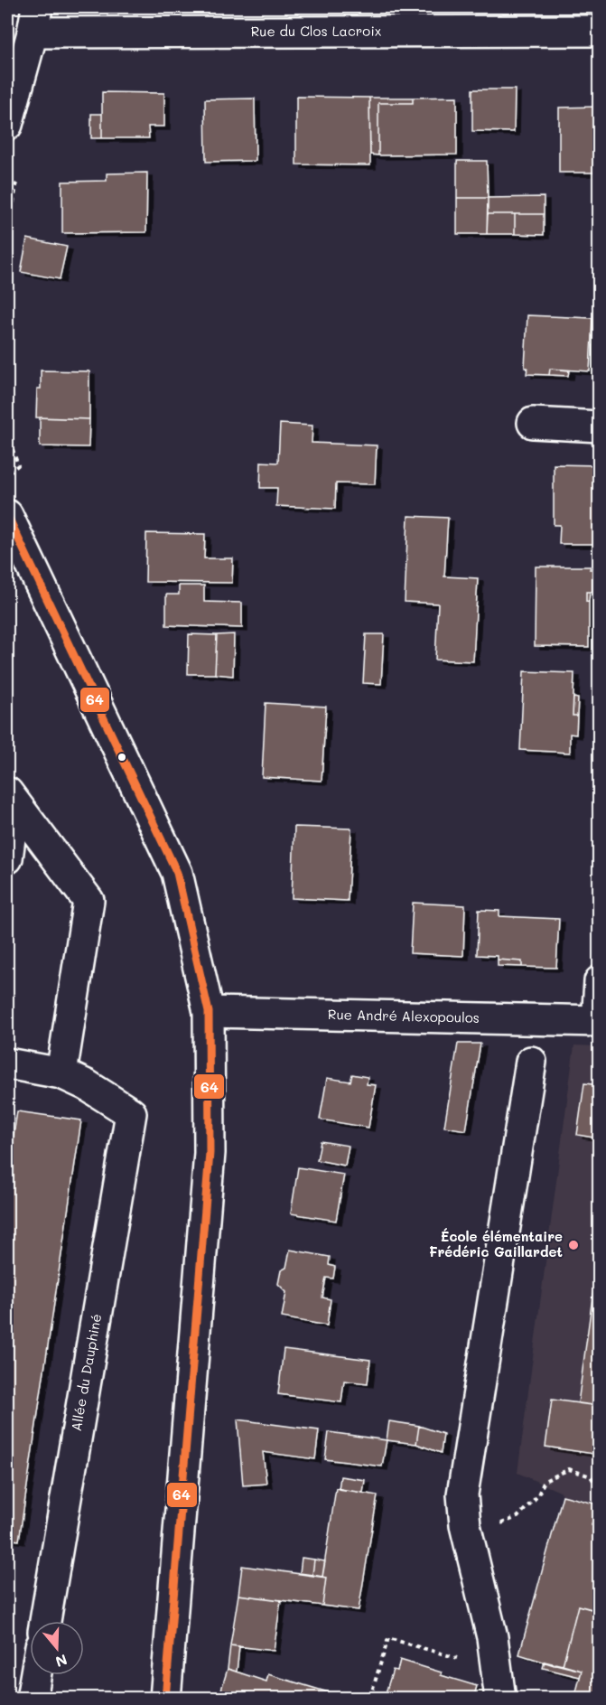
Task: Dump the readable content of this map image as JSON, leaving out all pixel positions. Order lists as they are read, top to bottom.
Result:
{
  "streets": {
    "street": ["Rue du Clos Lacroix", "Rue André Alexopoulos", "Allée du Dauphiné"]
  },
  "places": ["École élémentaire Frédéric Gaillardet"],
  "lines": ["transit line 64"],
  "north": "bottom"
}
